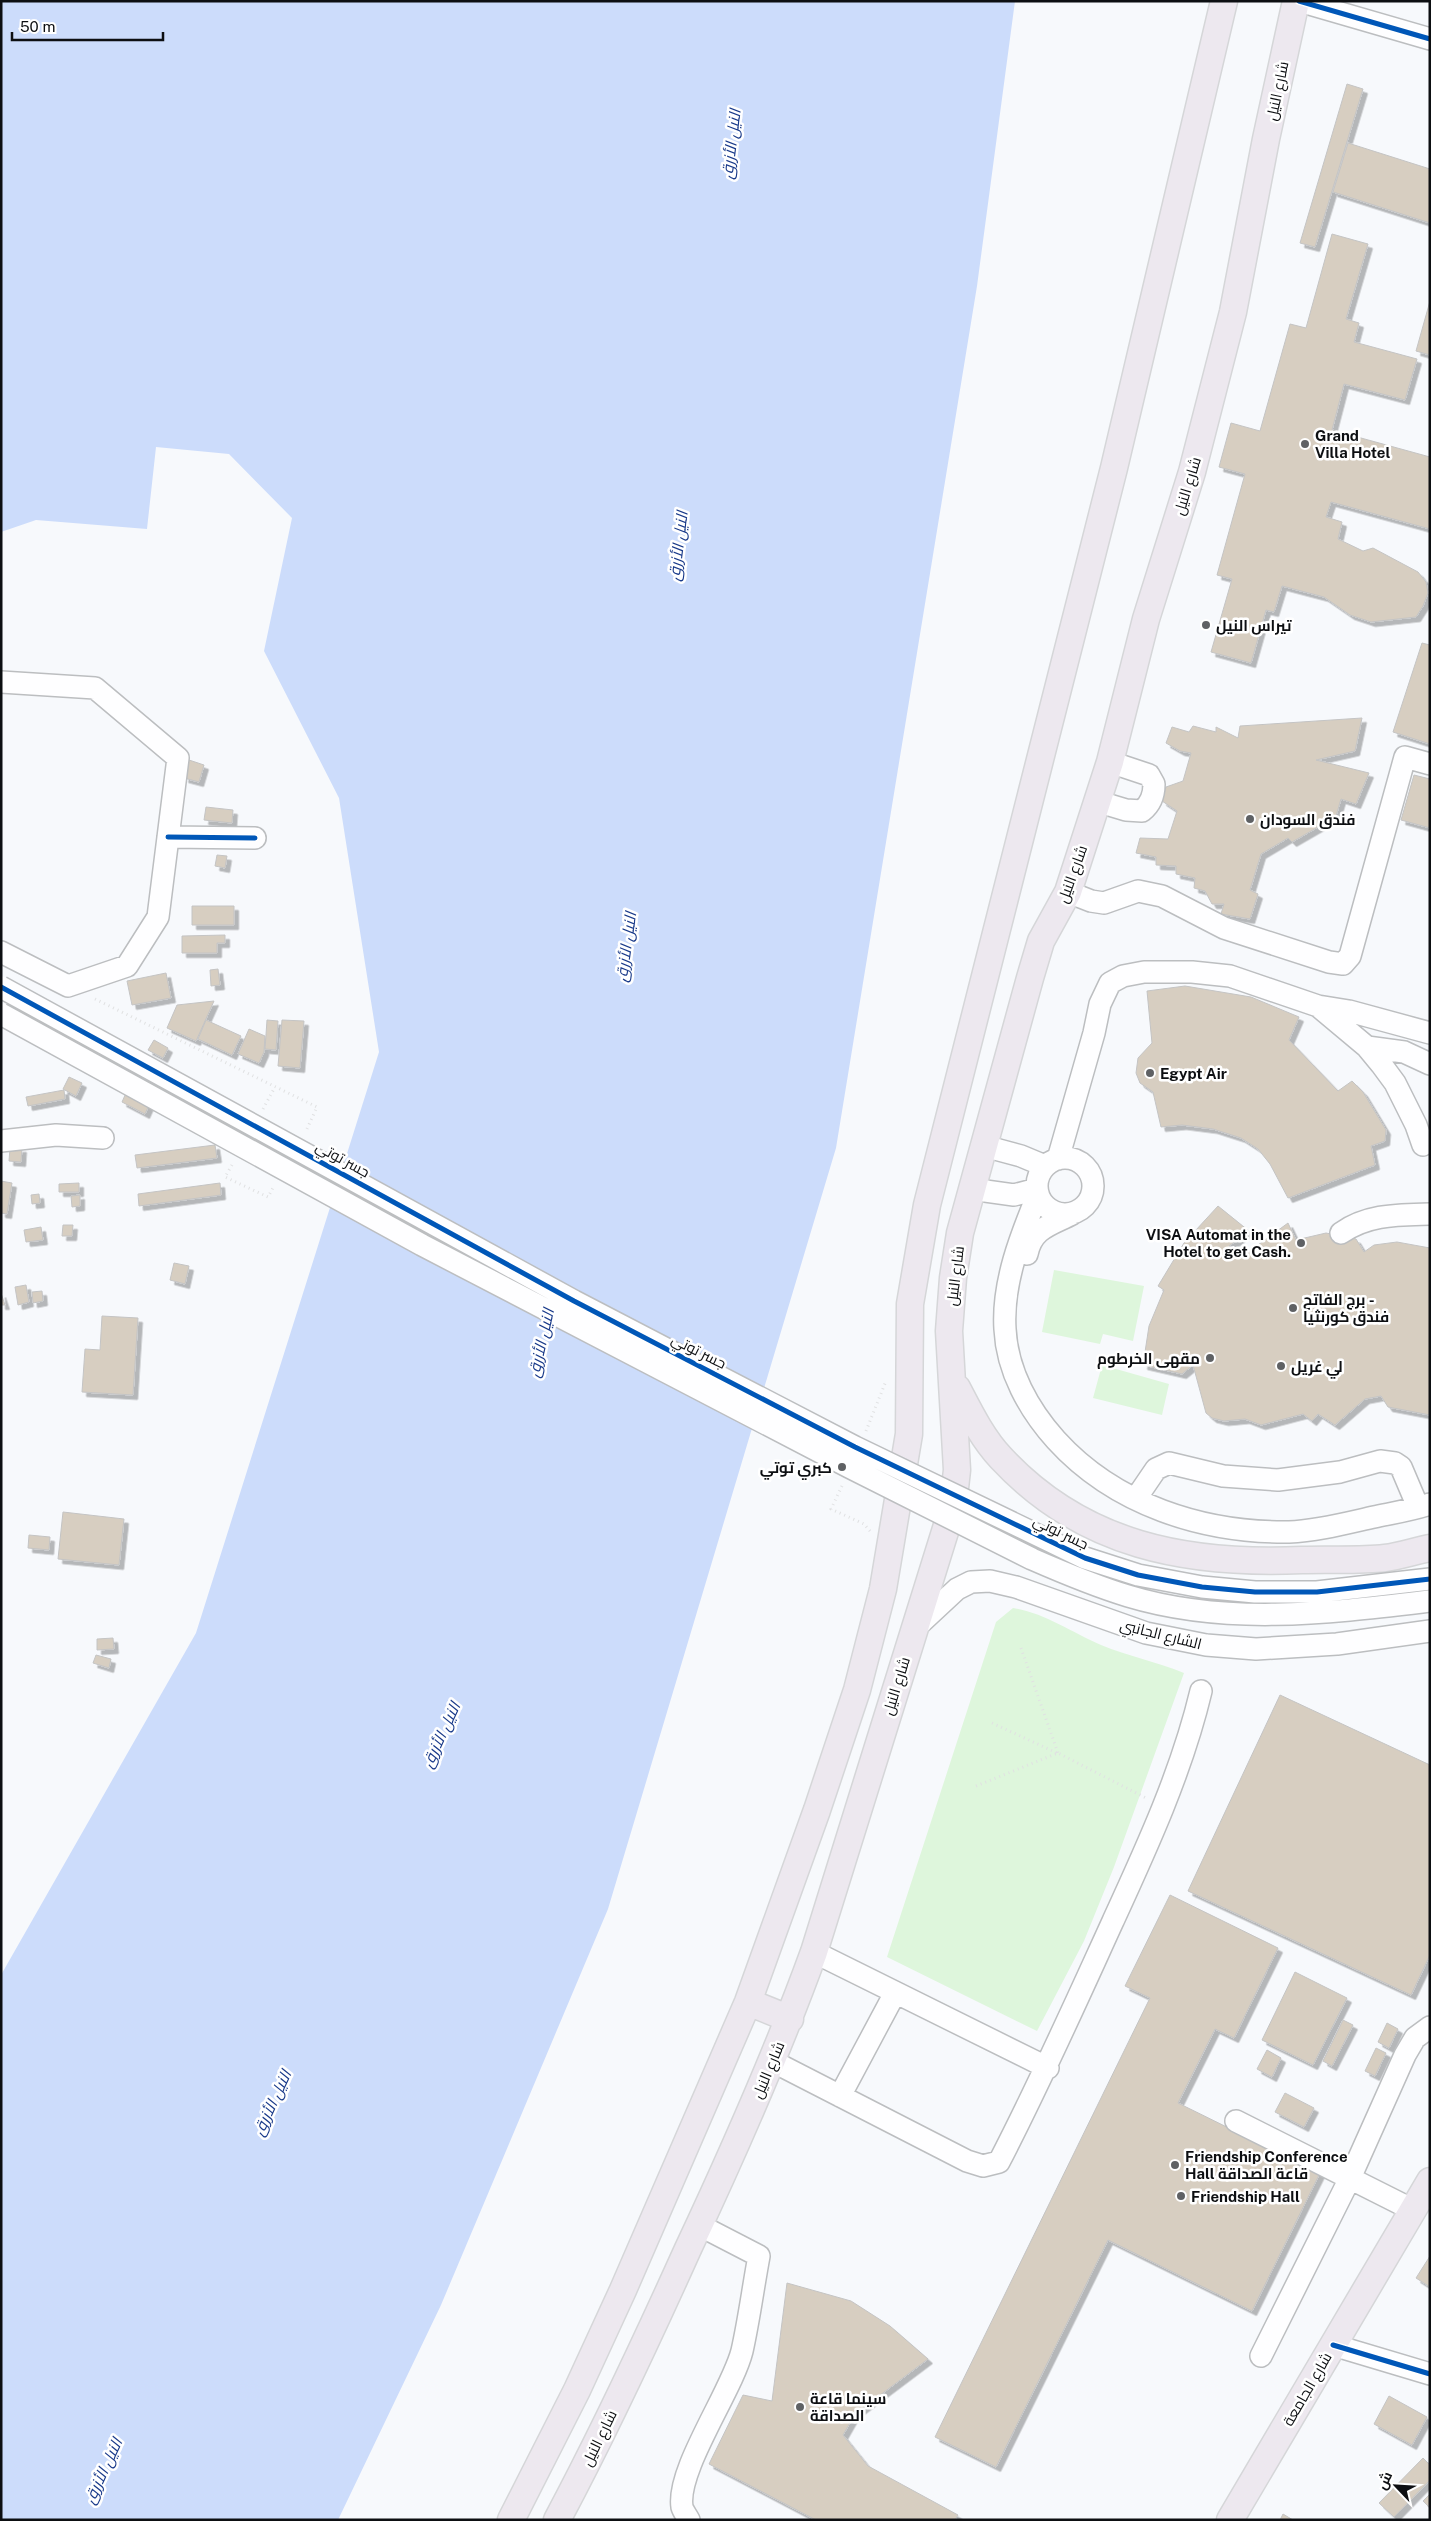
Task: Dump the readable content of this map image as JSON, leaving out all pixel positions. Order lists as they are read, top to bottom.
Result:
{
  "streets": {
    "main road": ["شارع النيل", "شارع الجامعة"],
    "street": ["جسر توتي", "الشارع الجانبي"]
  },
  "crossings": [
    ["شارع النيل", "الشارع الجانبي"]
  ],
  "water": ["النيل الأزرق"],
  "places": [
    "Grand Villa Hotel",
    "تيراس النيل",
    "فندق السودان",
    "Egypt Air",
    "VISA Automat in the Hotel to get Cash.",
    "برج الفاتح - فندق كورنثيا",
    "مقهى الخرطوم",
    "لي غريل",
    "كبري توتي",
    "Friendship Conference Hall قاعة الصداقة",
    "Friendship Hall",
    "سينما قاعة الصداقة"
  ],
  "scale_bar": "50 m",
  "north": "top left"
}
